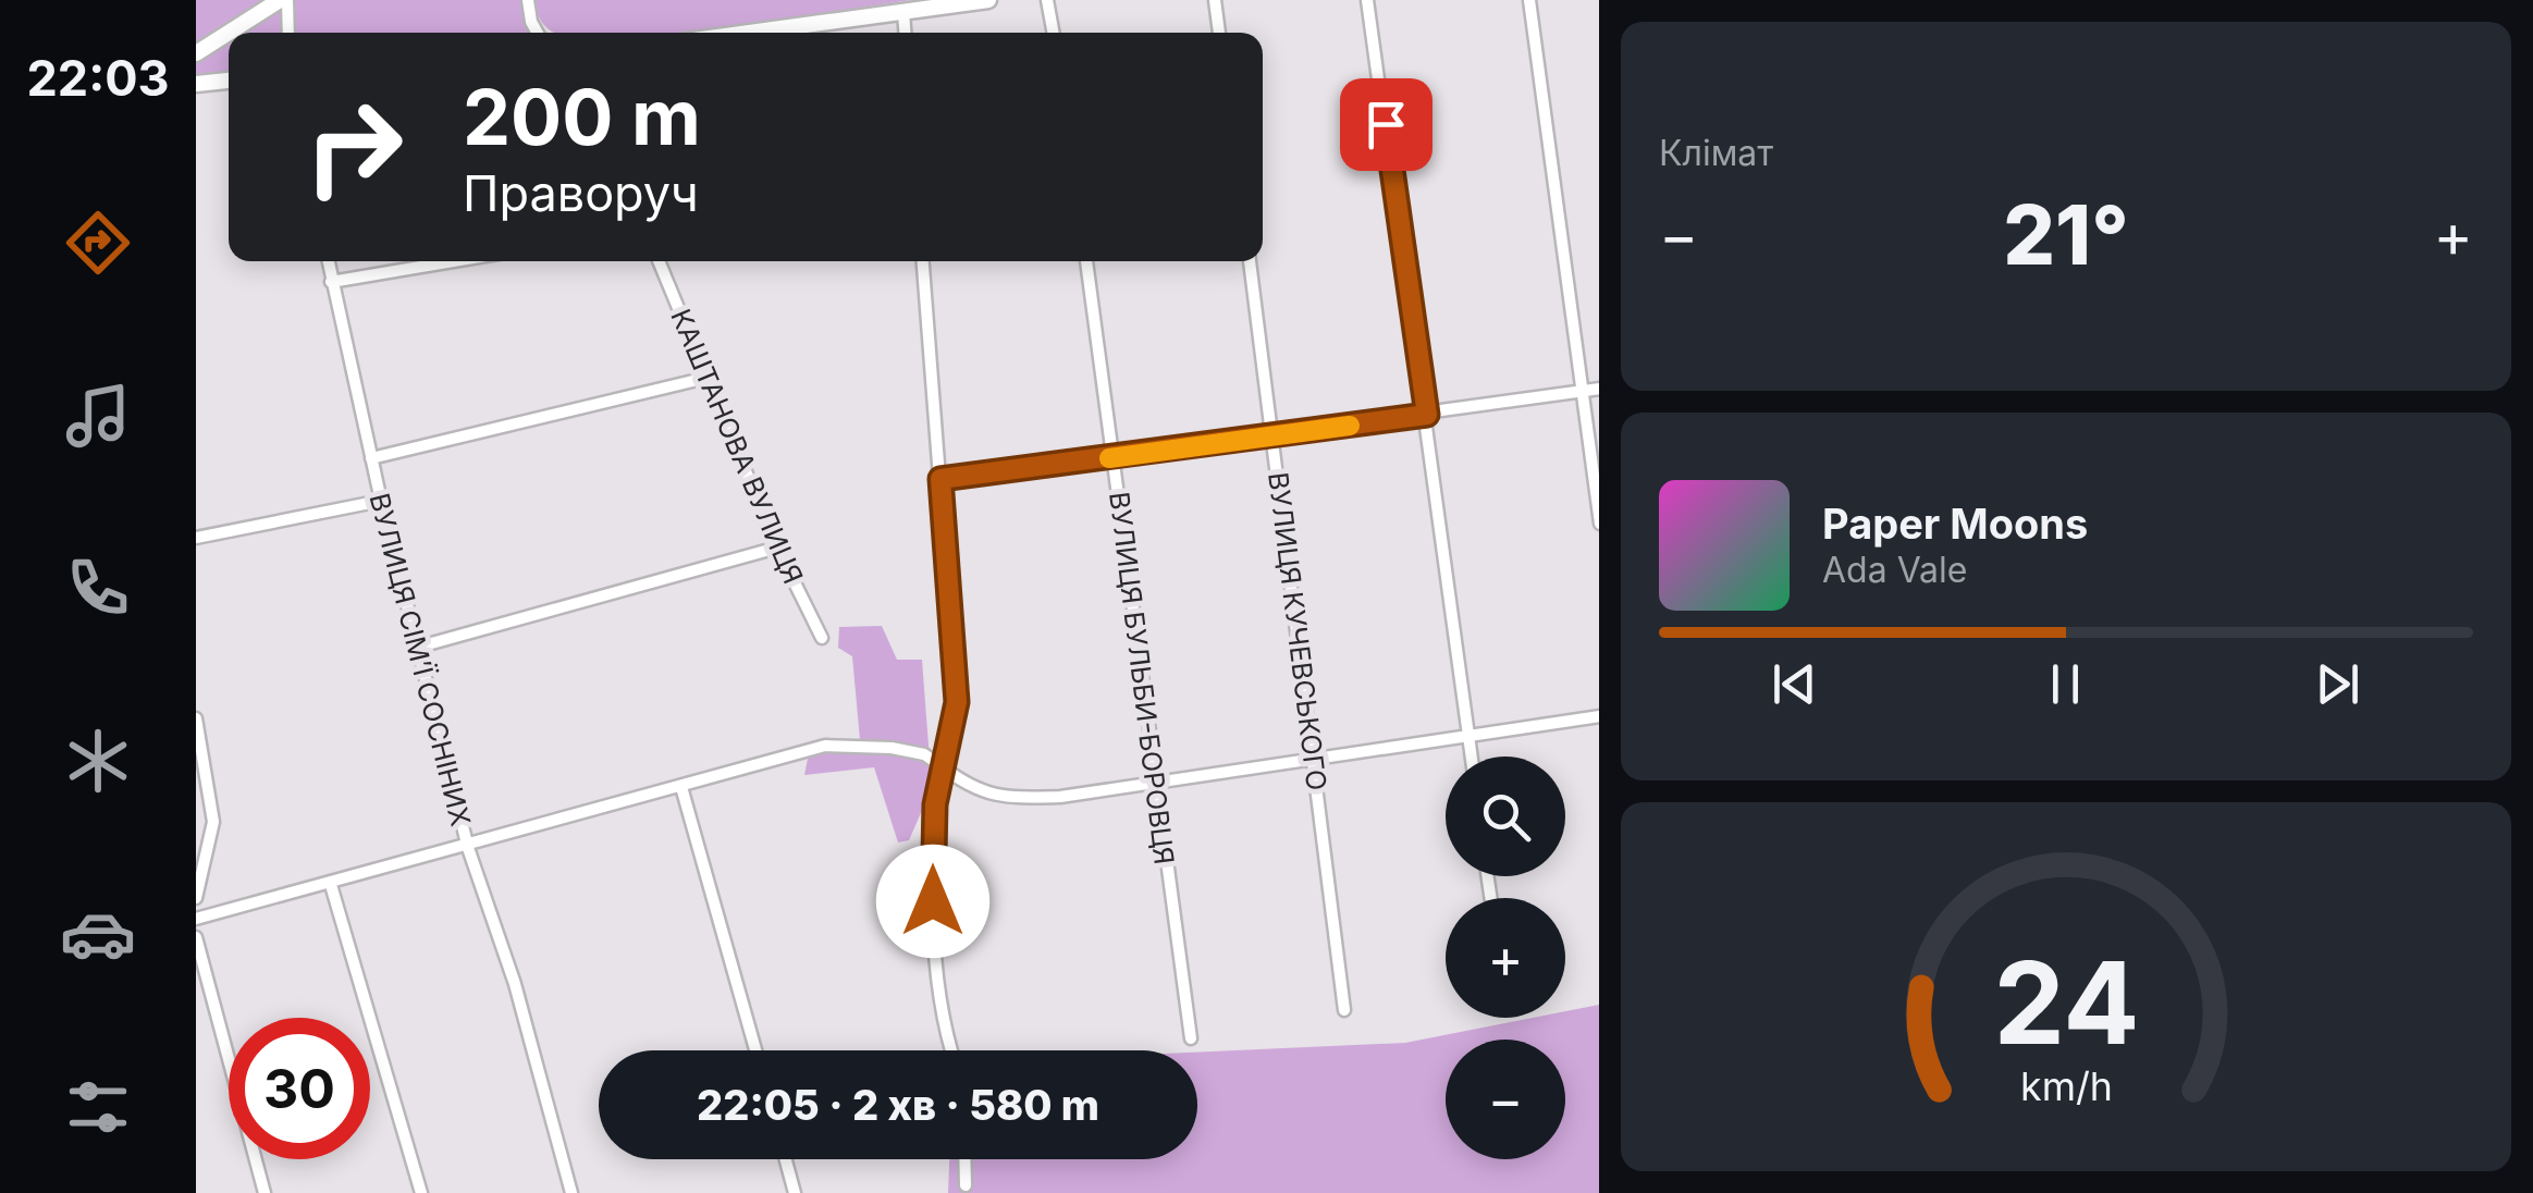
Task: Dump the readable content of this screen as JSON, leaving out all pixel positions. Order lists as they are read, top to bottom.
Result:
{
  "streets": {
    "street": [
      "КАШТАНОВА ВУЛИЦЯ",
      "ВУЛИЦЯ КУЧЕВСЬКОГО",
      "ВУЛИЦЯ СІМ’Ї СОСНІНИХ",
      "ВУЛИЦЯ БУЛЬБИ-БОРОВЦЯ"
    ]
  },
  "page": {
    "tabs": "22:03",
    "tile": "Клімат",
    "turn": ["200 m", "Праворуч"],
    "heat": ["−", "21°", "+"],
    "song": ["Paper Moons", "Ada Vale"],
    "map_buttons": ["+", "−"],
    "limit": "30",
    "trip": "22:05 · 2 хв · 580 m",
    "gauge": ["24", "km/h"]
  }
}
